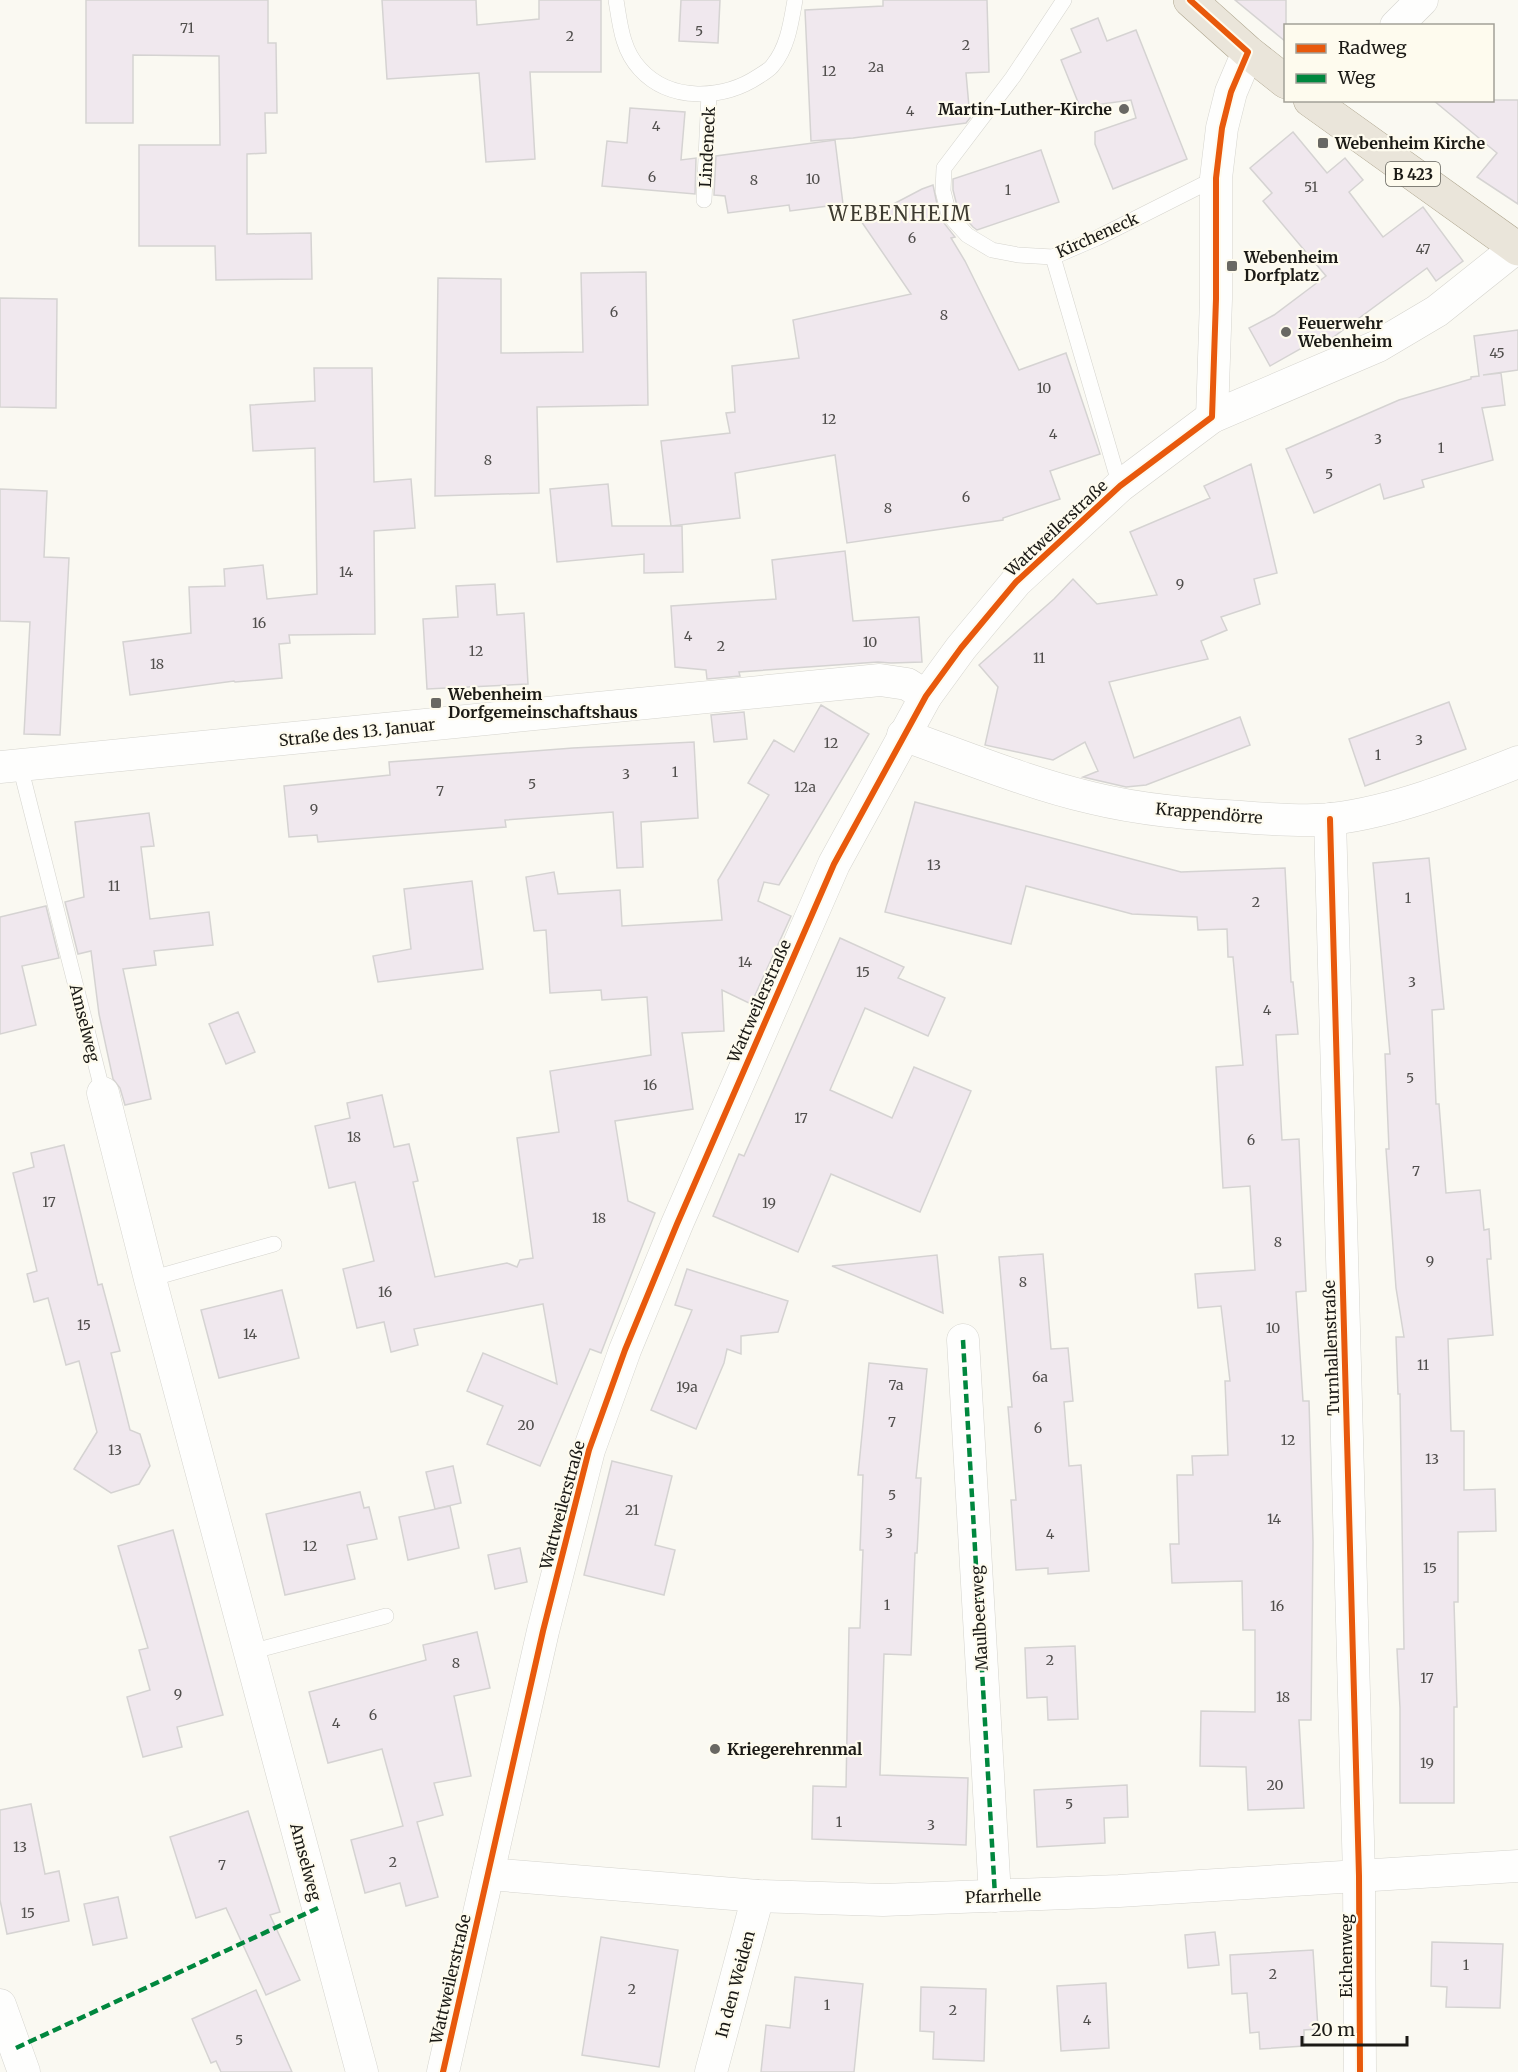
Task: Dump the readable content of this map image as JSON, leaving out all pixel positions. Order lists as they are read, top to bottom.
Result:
{
  "streets": {
    "main road": ["B 423"],
    "street": [
      "Wattweilerstraße",
      "Straße des 13. Januar",
      "Krappendörre",
      "Amselweg",
      "Turnhallenstraße",
      "Maulbeerweg",
      "Pfarrhelle",
      "Eichenweg",
      "In den Weiden"
    ],
    "lane": ["Lindeneck", "Kircheneck"]
  },
  "crossings": [
    ["B 423", "Wattweilerstraße"],
    ["Wattweilerstraße", "Straße des 13. Januar"],
    ["Wattweilerstraße", "Krappendörre"],
    ["Wattweilerstraße", "Pfarrhelle"],
    ["Straße des 13. Januar", "Amselweg"],
    ["Krappendörre", "Turnhallenstraße"],
    ["Turnhallenstraße", "Pfarrhelle"],
    ["Turnhallenstraße", "Eichenweg"],
    ["Maulbeerweg", "Pfarrhelle"],
    ["Pfarrhelle", "Eichenweg"],
    ["Pfarrhelle", "In den Weiden"]
  ],
  "districts": ["WEBENHEIM"],
  "places": {
    "other": ["Martin-Luther-Kirche", "Feuerwehr Webenheim", "Kriegerehrenmal"],
    "transit": ["Webenheim Kirche", "Webenheim Dorfplatz", "Webenheim Dorfgemeinschaftshaus"]
  },
  "house_numbers": [
    "71",
    "5",
    "2",
    "2",
    "2a",
    "12",
    "4",
    "4",
    "6",
    "10",
    "8",
    "51",
    "1",
    "6",
    "47",
    "6",
    "8",
    "45",
    "10",
    "12",
    "4",
    "3",
    "1",
    "8",
    "5",
    "6",
    "8",
    "14",
    "9",
    "16",
    "4",
    "10",
    "2",
    "12",
    "11",
    "18",
    "3",
    "12",
    "1",
    "1",
    "3",
    "5",
    "12a",
    "7",
    "9",
    "13",
    "11",
    "1",
    "2",
    "14",
    "15",
    "3",
    "4",
    "5",
    "16",
    "17",
    "18",
    "6",
    "7",
    "17",
    "19",
    "18",
    "8",
    "9",
    "8",
    "16",
    "15",
    "10",
    "14",
    "11",
    "6a",
    "7a",
    "19a",
    "7",
    "20",
    "6",
    "12",
    "13",
    "13",
    "5",
    "21",
    "14",
    "3",
    "4",
    "12",
    "15",
    "1",
    "16",
    "2",
    "8",
    "17",
    "9",
    "18",
    "6",
    "4",
    "19",
    "20",
    "5",
    "1",
    "3",
    "13",
    "2",
    "7",
    "15",
    "1",
    "2",
    "2",
    "1",
    "2",
    "4",
    "5"
  ],
  "legend": ["Radweg", "Weg"],
  "scale_bar": "20 m"
}
